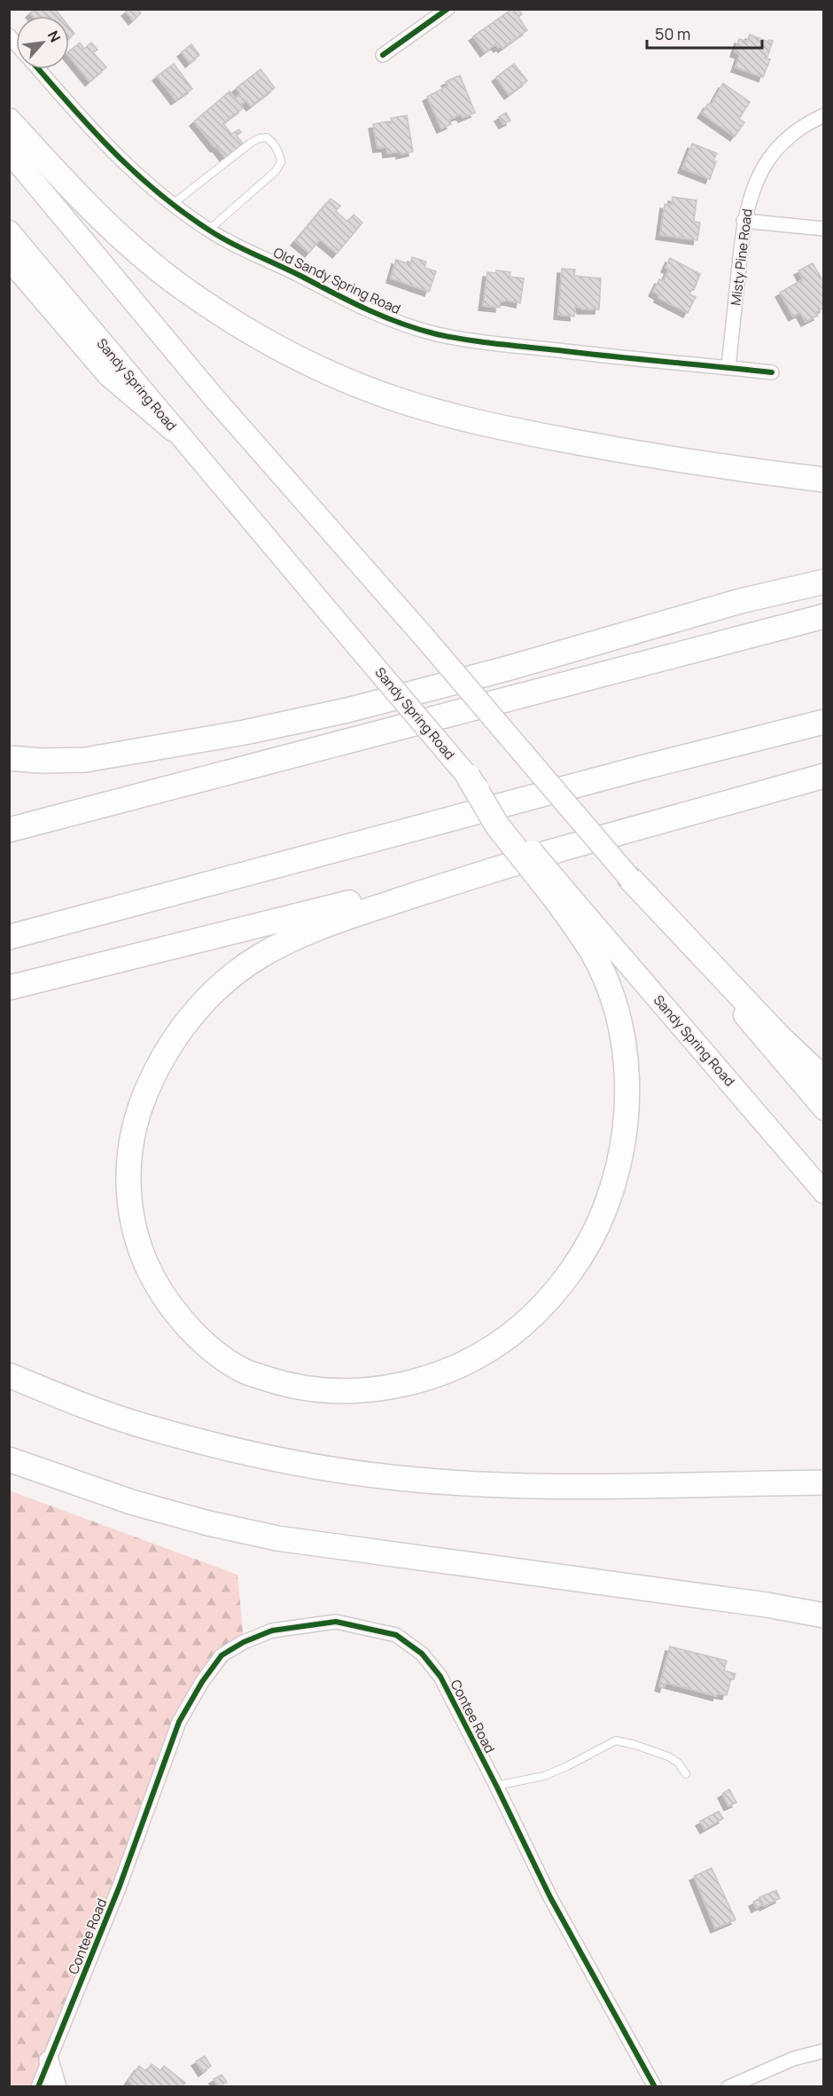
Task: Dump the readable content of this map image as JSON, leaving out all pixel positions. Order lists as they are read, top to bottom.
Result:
{
  "streets": {
    "main road": ["Sandy Spring Road"],
    "street": ["Misty Pine Road", "Old Sandy Spring Road", "Contee Road"]
  },
  "crossings": [
    ["Misty Pine Road", "Old Sandy Spring Road"]
  ],
  "scale_bar": "50 m",
  "north": "top right"
}
